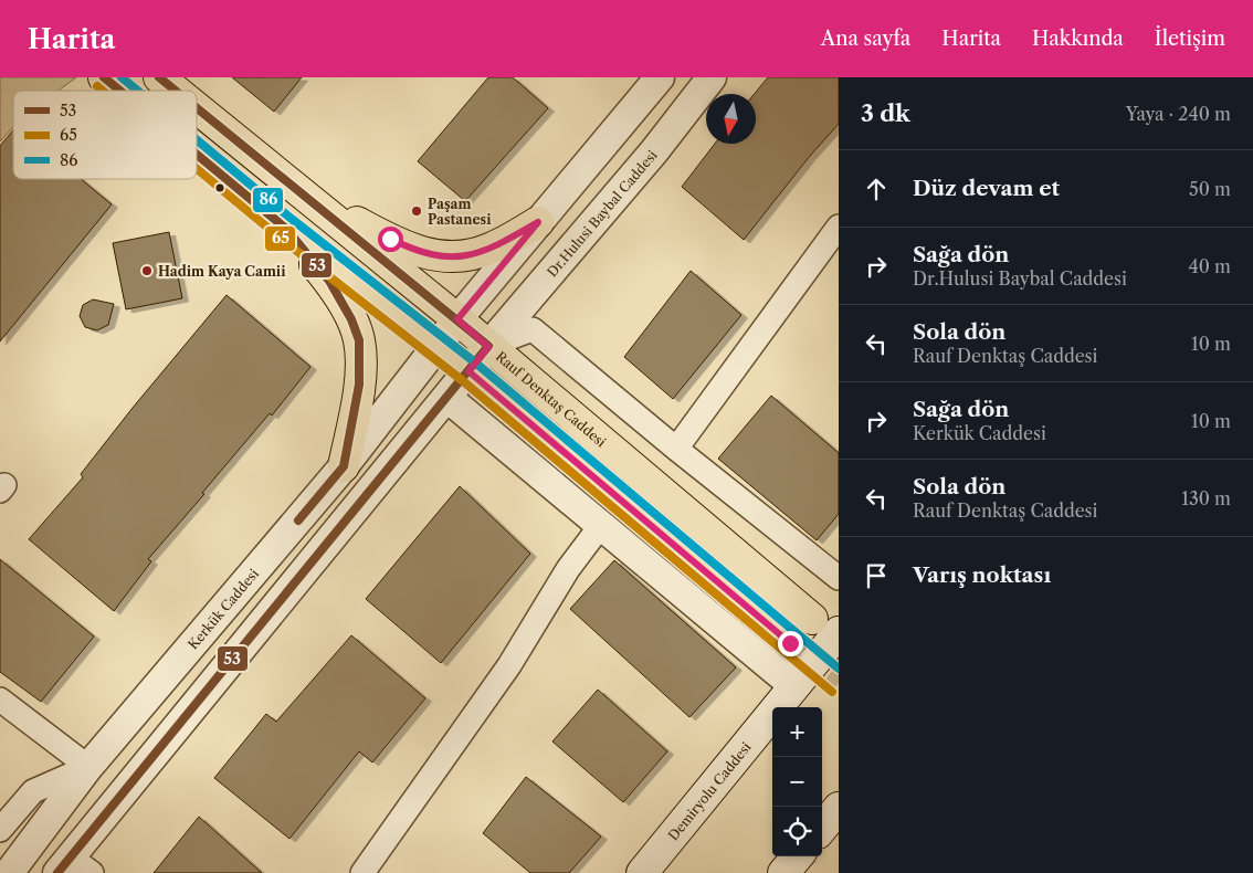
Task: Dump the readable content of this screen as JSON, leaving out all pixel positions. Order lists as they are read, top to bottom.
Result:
{
  "streets": {
    "main road": ["Rauf Denktaş Caddesi", "Demiryolu Caddesi"],
    "street": ["Dr.Hulusi Baybal Caddesi", "Kerkük Caddesi"]
  },
  "crossings": [
    ["Dr.Hulusi Baybal Caddesi", "Rauf Denktaş Caddesi"],
    ["Rauf Denktaş Caddesi", "Demiryolu Caddesi"]
  ],
  "places": ["Paşam Pastanesi", "Hadim Kaya Camii"],
  "lines": ["transit line 53", "transit line 86", "transit line 65"],
  "legend": ["53", "65", "86"],
  "north": "bottom",
  "page": {
    "header": "Harita",
    "nav": [
      "Ana sayfa",
      "Harita",
      "Hakkında",
      "İletişim"
    ],
    "heading": ["3 dk", "Yaya · 240 m"],
    "list": [
      ["Düz devam et", "50 m"],
      ["Sağa dön", "Dr.Hulusi Baybal Caddesi", "40 m"],
      ["Sola dön", "Rauf Denktaş Caddesi", "10 m"],
      ["Sağa dön", "Kerkük Caddesi", "10 m"],
      ["Sola dön", "Rauf Denktaş Caddesi", "130 m"],
      "Varış noktası"
    ],
    "map_buttons": ["+", "−"]
  }
}
